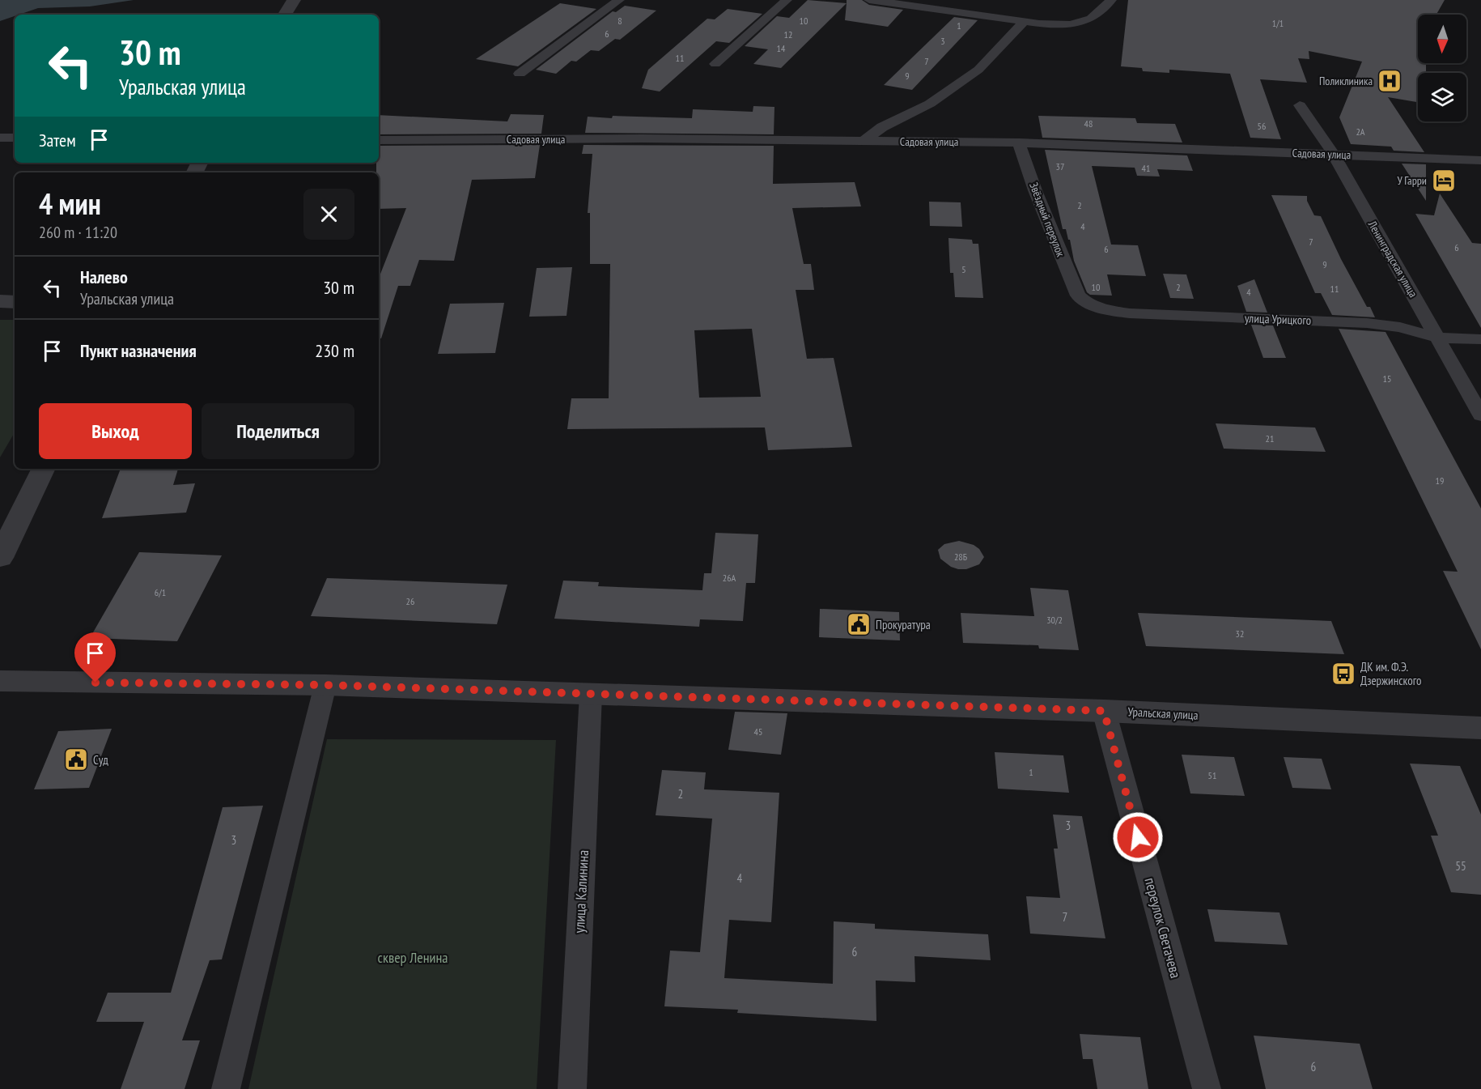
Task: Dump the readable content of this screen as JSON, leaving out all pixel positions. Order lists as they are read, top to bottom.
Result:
{
  "streets": {
    "street": [
      "Садовая улица",
      "Звёздный переулок",
      "Ленинградская улица",
      "улица Урицкого",
      "Уральская улица",
      "улица Калинина",
      "переулок Светачева"
    ]
  },
  "crossings": [
    ["Садовая улица", "Звёздный переулок"],
    ["Садовая улица", "Ленинградская улица"],
    ["Звёздный переулок", "улица Урицкого"],
    ["Ленинградская улица", "улица Урицкого"],
    ["Уральская улица", "улица Калинина"],
    ["Уральская улица", "переулок Светачева"]
  ],
  "parks": ["сквер Ленина"],
  "places": {
    "hospital": ["Поликлиника"],
    "hotel": ["У Гарри"],
    "public building": ["Прокуратура", "Суд"],
    "bus stop": ["ДК им. Ф.Э. Дзержинского"]
  },
  "house_numbers": [
    "8",
    "10",
    "1/1",
    "1",
    "6",
    "12",
    "3",
    "14",
    "11",
    "7",
    "9",
    "48",
    "56",
    "2А",
    "37",
    "41",
    "2",
    "4",
    "7",
    "6",
    "6",
    "9",
    "5",
    "10",
    "2",
    "11",
    "4",
    "15",
    "21",
    "19",
    "28Б",
    "26А",
    "6/1",
    "26",
    "30/2",
    "32",
    "45",
    "1",
    "51",
    "2",
    "3",
    "3",
    "55",
    "4",
    "7",
    "6",
    "6"
  ],
  "north": "bottom",
  "page": {
    "turn": ["30 m", "Уральская улица"],
    "then": "Затем",
    "heading": ["4 мин", "260 m · 11:20"],
    "list": [
      {
        "name": "Налево",
        "note": "Уральская улица",
        "value": "30 m"
      },
      {
        "name": "Пункт назначения",
        "value": "230 m"
      }
    ],
    "buttons": ["Выход", "Поделиться"]
  }
}
